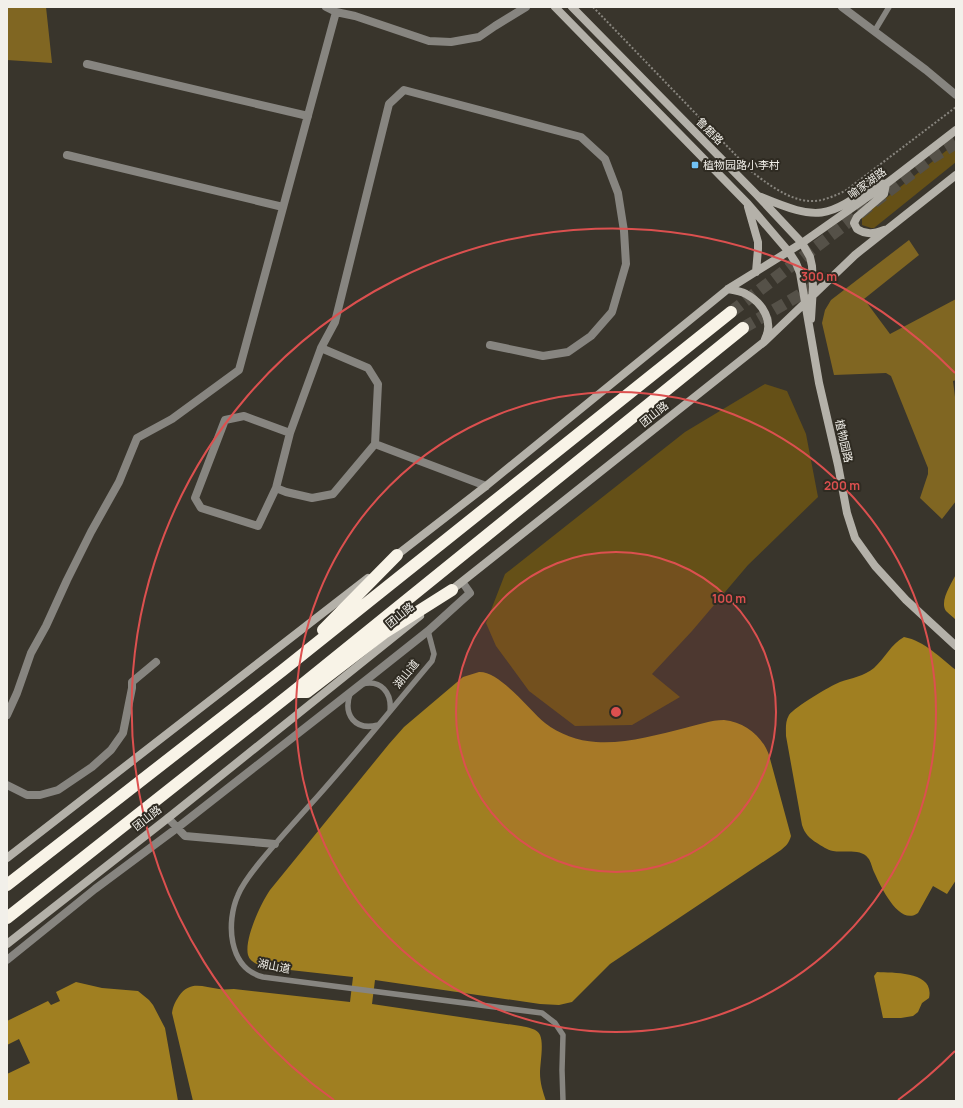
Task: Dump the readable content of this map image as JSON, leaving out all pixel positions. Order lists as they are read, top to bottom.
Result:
{
  "streets": {
    "highway": ["团山路"],
    "main road": ["鲁磨路", "喻家湖路", "植物园路"],
    "street": ["湖山道"]
  },
  "crossings": [
    ["鲁磨路", "喻家湖路"],
    ["鲁磨路", "植物园路"],
    ["喻家湖路", "植物园路"],
    ["团山路", "植物园路"],
    ["团山路", "湖山道"]
  ],
  "places": {
    "transit": ["植物园路小李村"]
  },
  "rings": ["300 m", "200 m", "100 m"]
}
